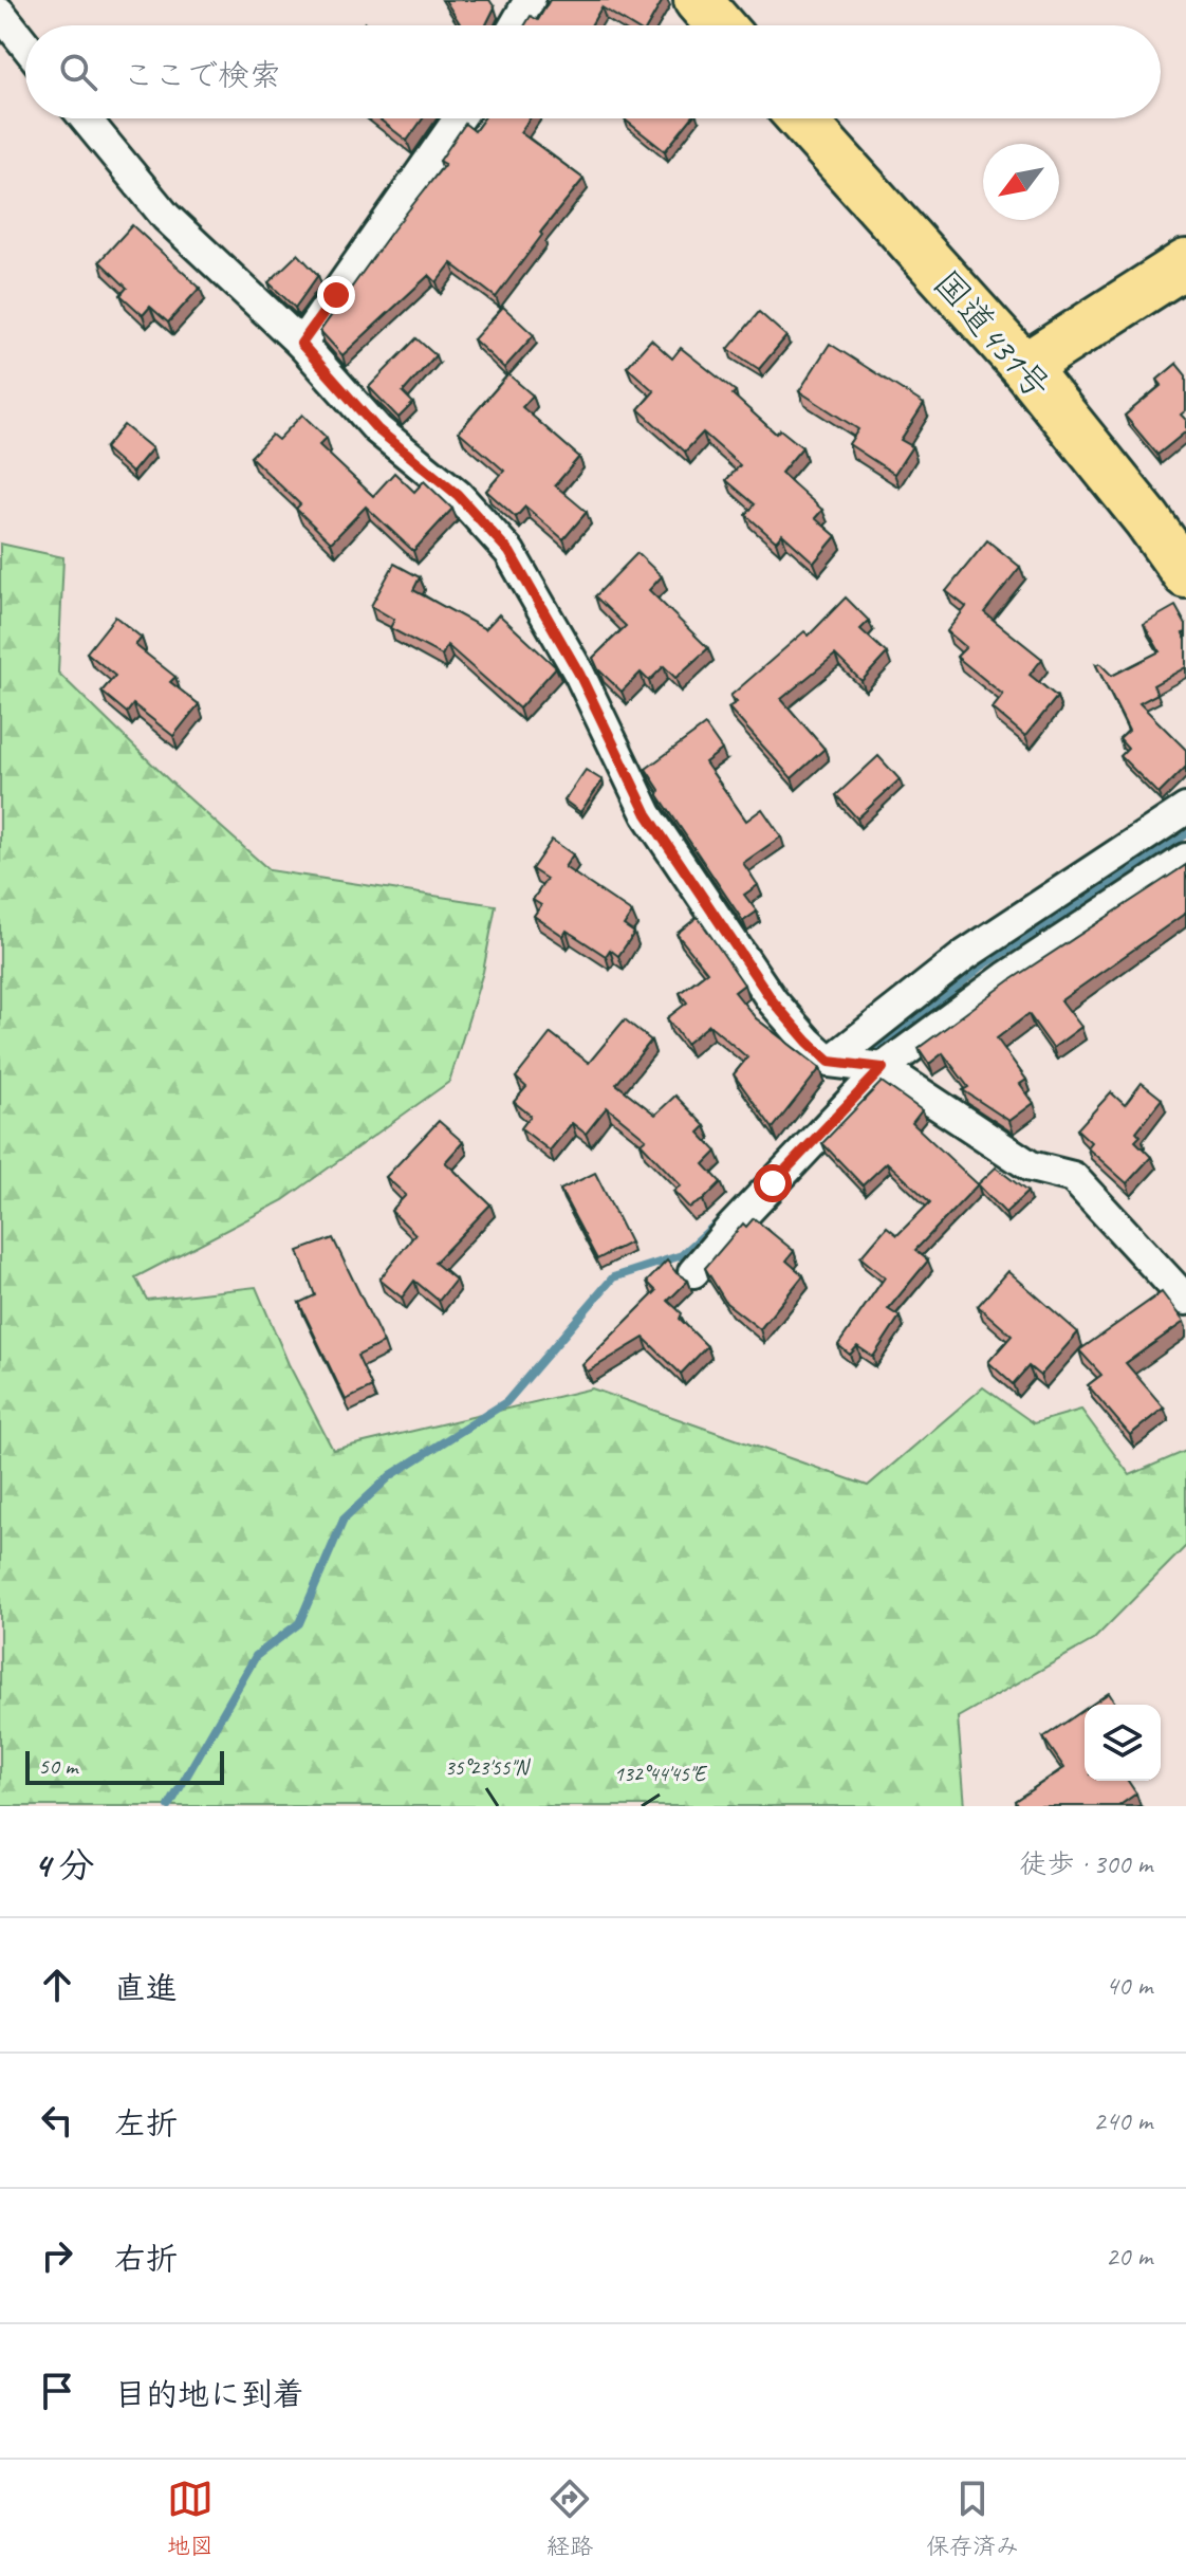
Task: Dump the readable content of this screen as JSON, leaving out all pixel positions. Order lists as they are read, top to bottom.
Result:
{
  "streets": {
    "highway": ["国道431号"]
  },
  "scale_bar": "50 m",
  "north": "bottom left",
  "page": {
    "search": "ここで検索",
    "scale": "50 m",
    "heading": ["4 分", "徒歩 · 300 m"],
    "list": [
      ["直進", "40 m"],
      ["左折", "240 m"],
      ["右折", "20 m"],
      "目的地に到着"
    ],
    "nav": ["地図", "経路", "保存済み"]
  },
  "coordinates": ["35°23'55\"N", "132°44'45\"E"]
}
